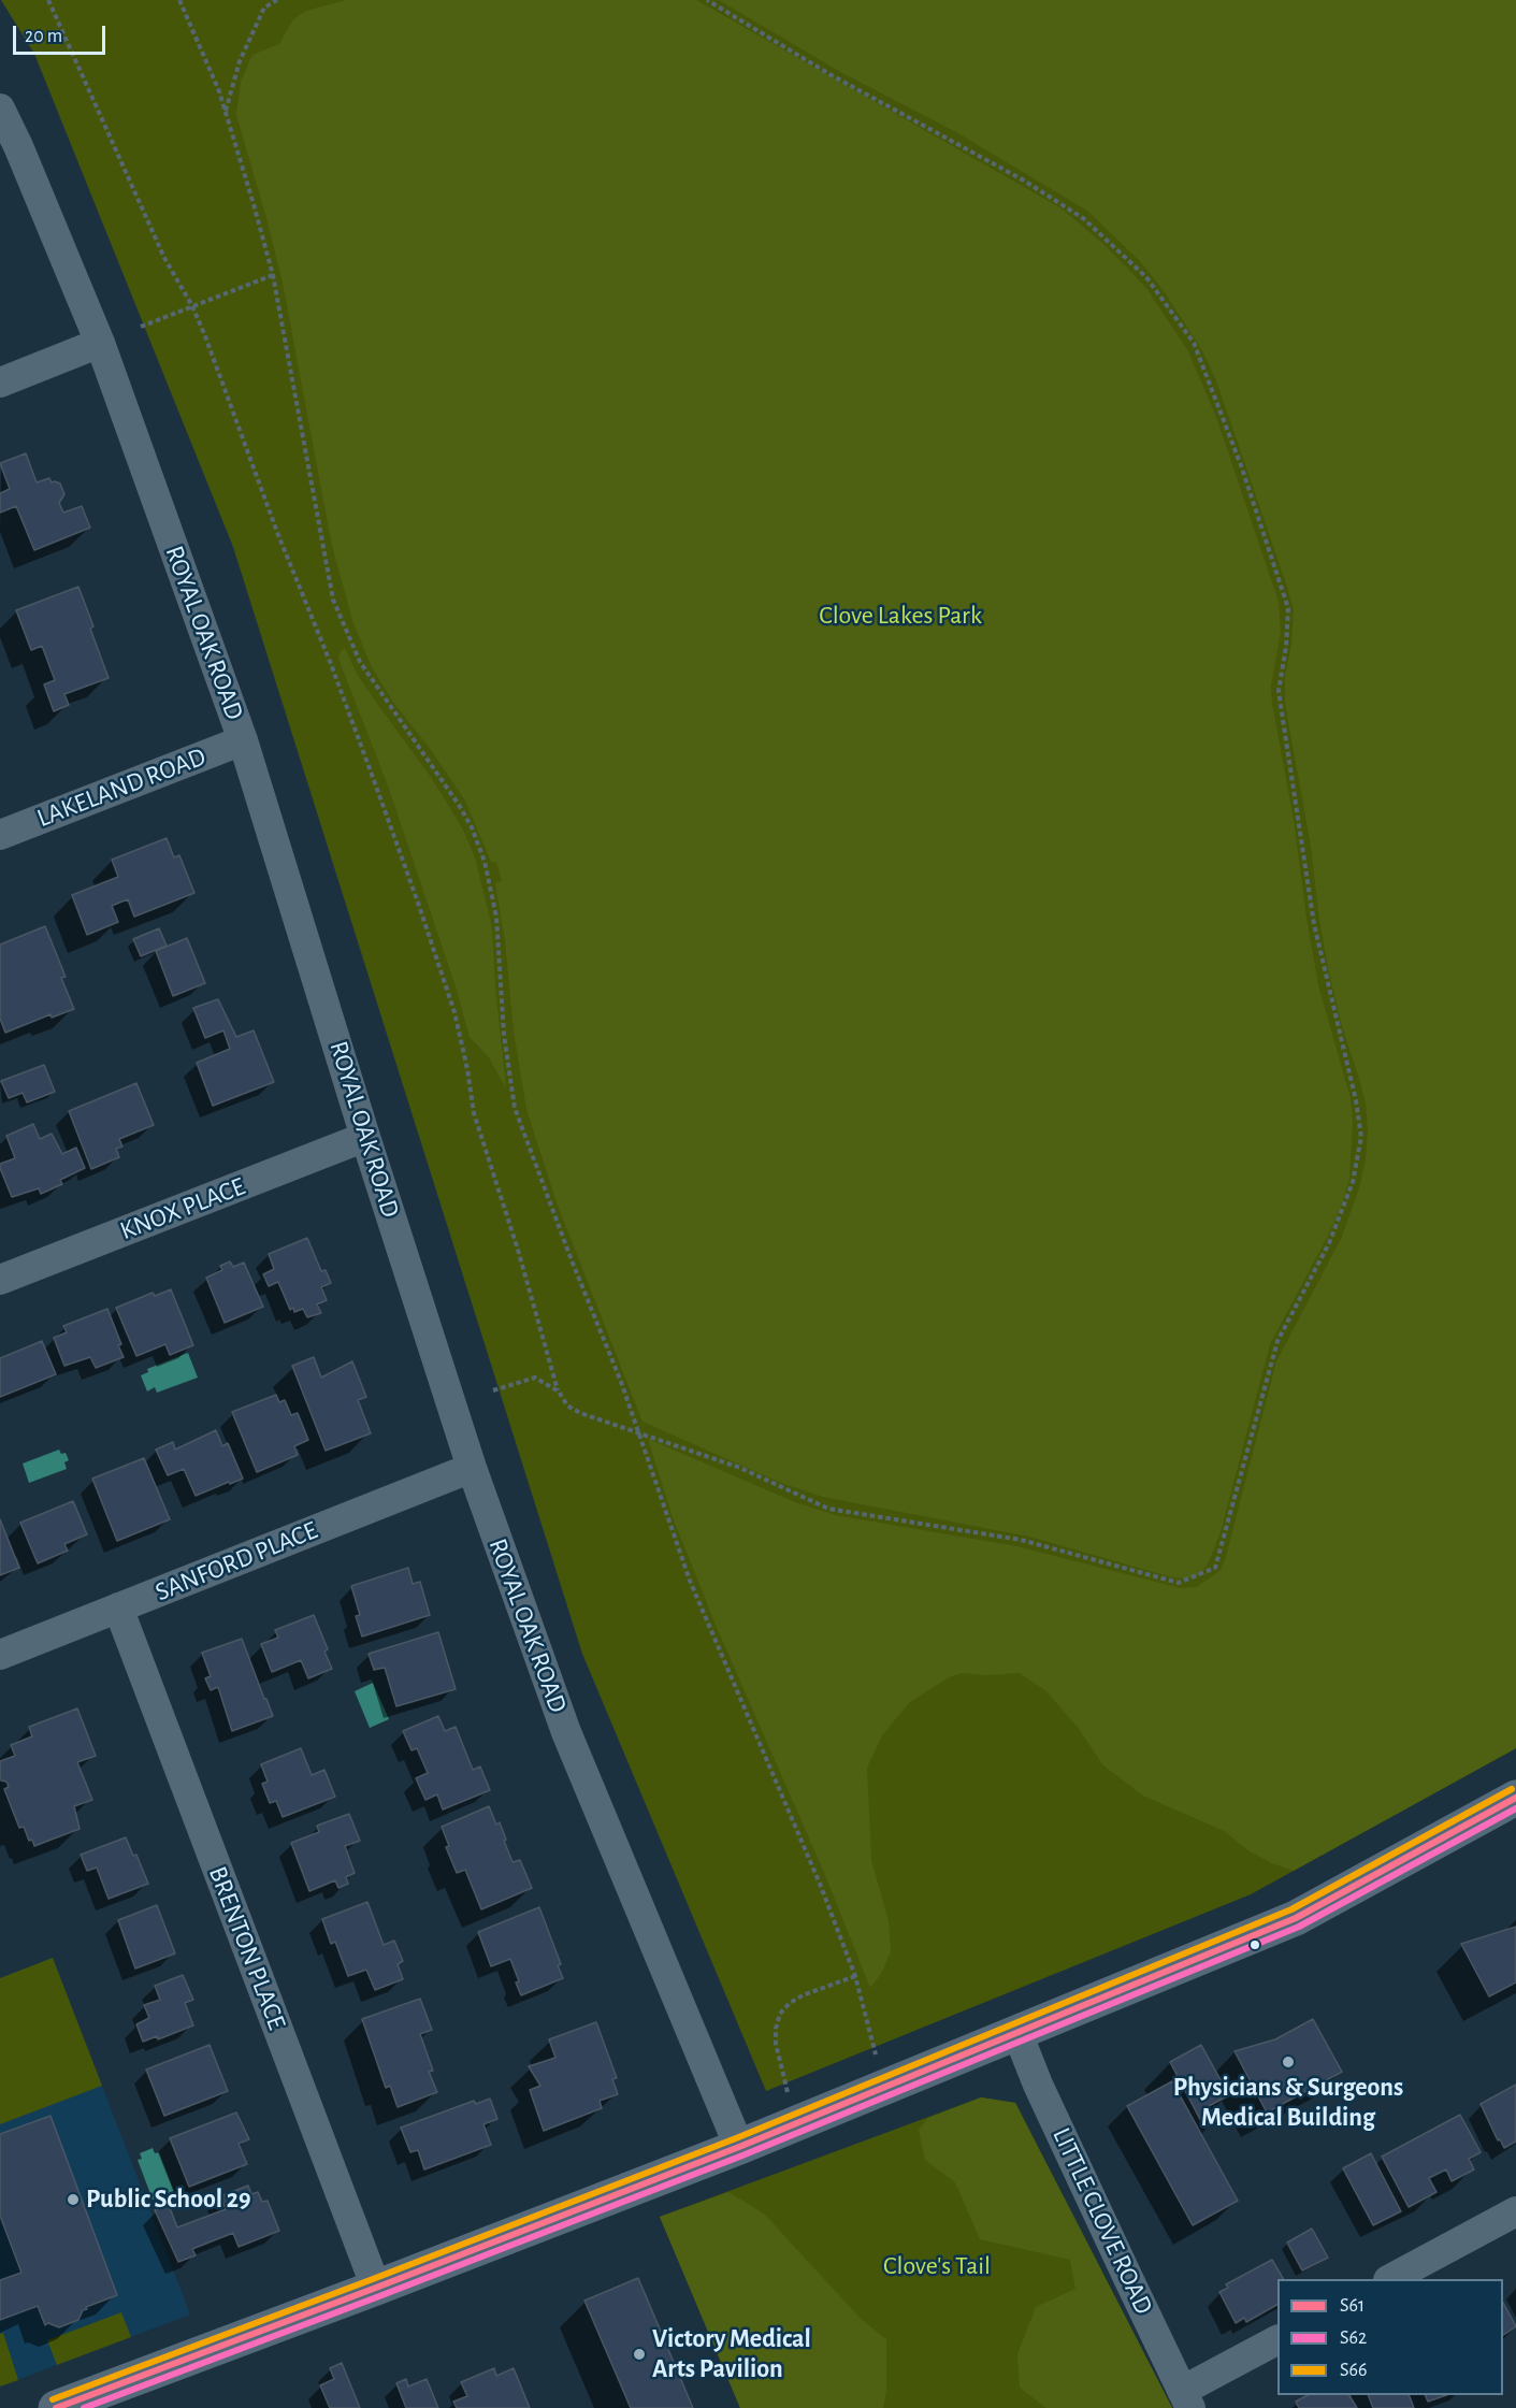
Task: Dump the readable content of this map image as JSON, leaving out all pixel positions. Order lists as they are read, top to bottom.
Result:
{
  "streets": {
    "street": [
      "ROYAL OAK ROAD",
      "LAKELAND ROAD",
      "KNOX PLACE",
      "SANFORD PLACE",
      "BRENTON PLACE",
      "LITTLE CLOVE ROAD"
    ]
  },
  "crossings": [
    ["ROYAL OAK ROAD", "LAKELAND ROAD"],
    ["ROYAL OAK ROAD", "KNOX PLACE"],
    ["ROYAL OAK ROAD", "SANFORD PLACE"],
    ["SANFORD PLACE", "BRENTON PLACE"]
  ],
  "parks": ["Clove Lakes Park", "Clove's Tail"],
  "places": ["Physicians & Surgeons Medical Building", "Public School 29", "Victory Medical Arts Pavilion"],
  "lines": ["transit line S66", "transit line S61", "transit line S62"],
  "legend": ["S61", "S62", "S66"],
  "scale_bar": "20 m"
}
